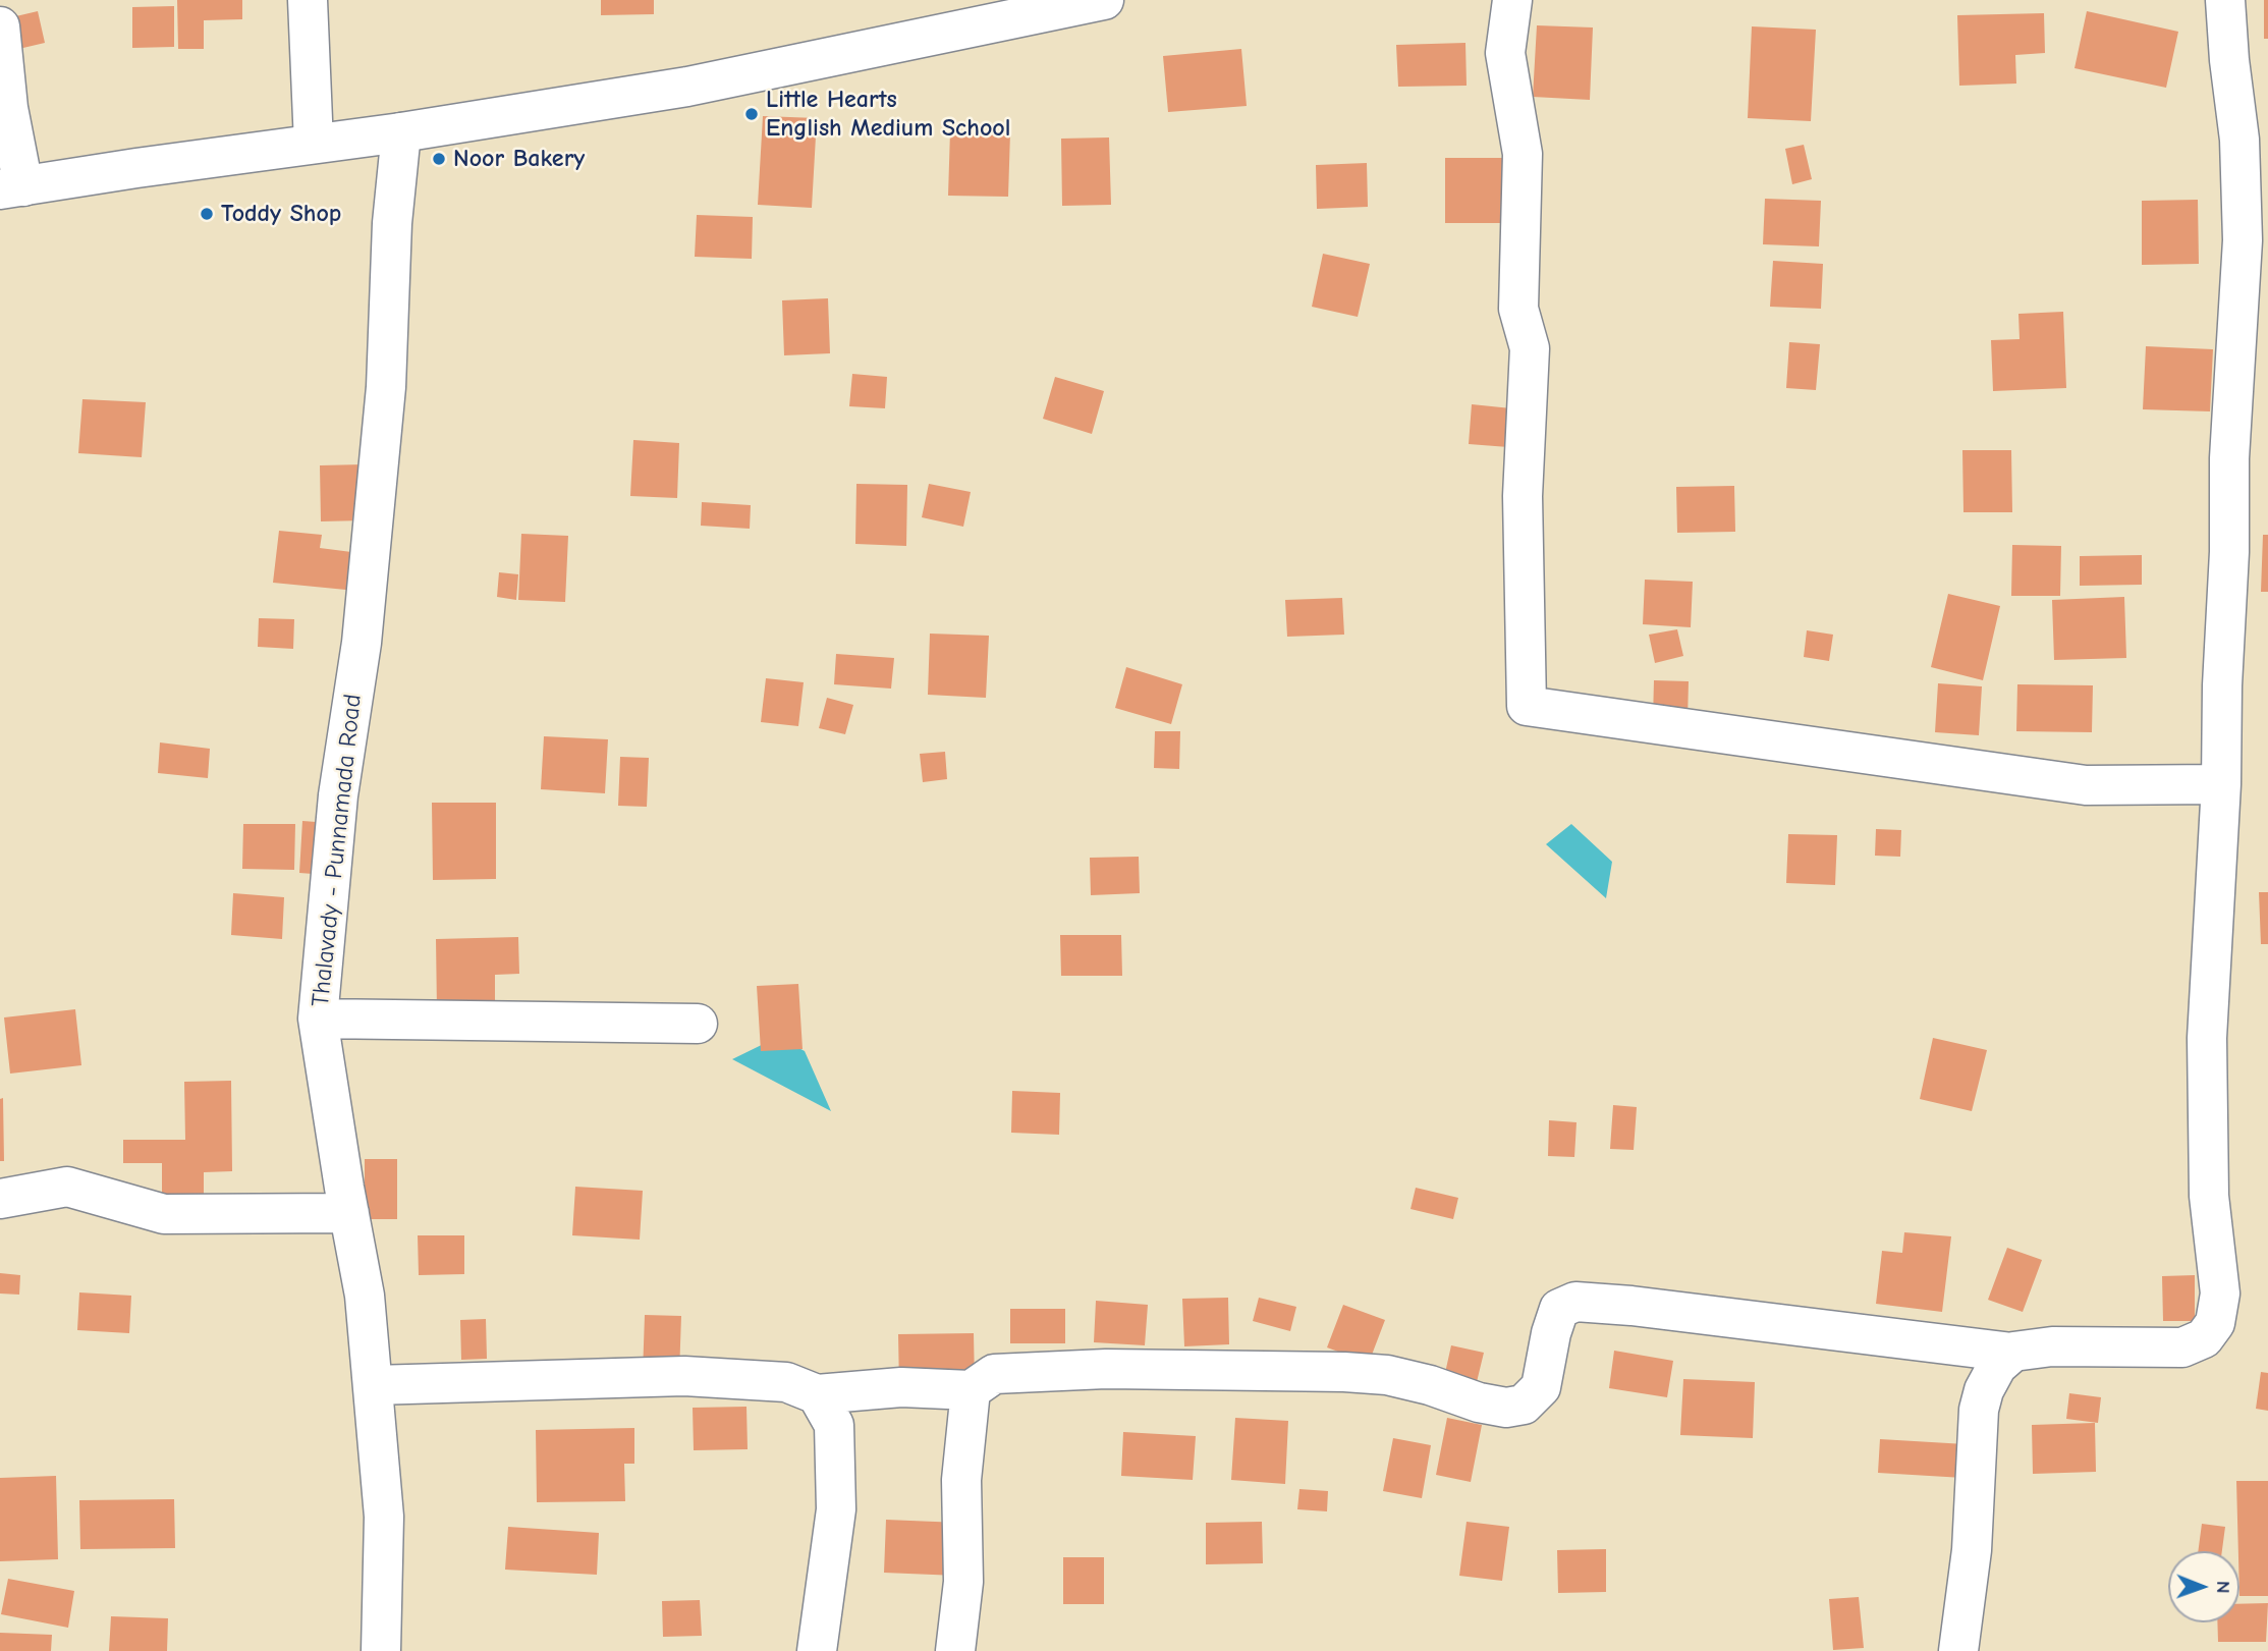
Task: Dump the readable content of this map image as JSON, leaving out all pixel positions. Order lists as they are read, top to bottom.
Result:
{
  "streets": {
    "street": ["Thalavady - Punnamada Road"]
  },
  "places": ["Little Hearts English Medium School", "Noor Bakery", "Toddy Shop"],
  "north": "right"
}
